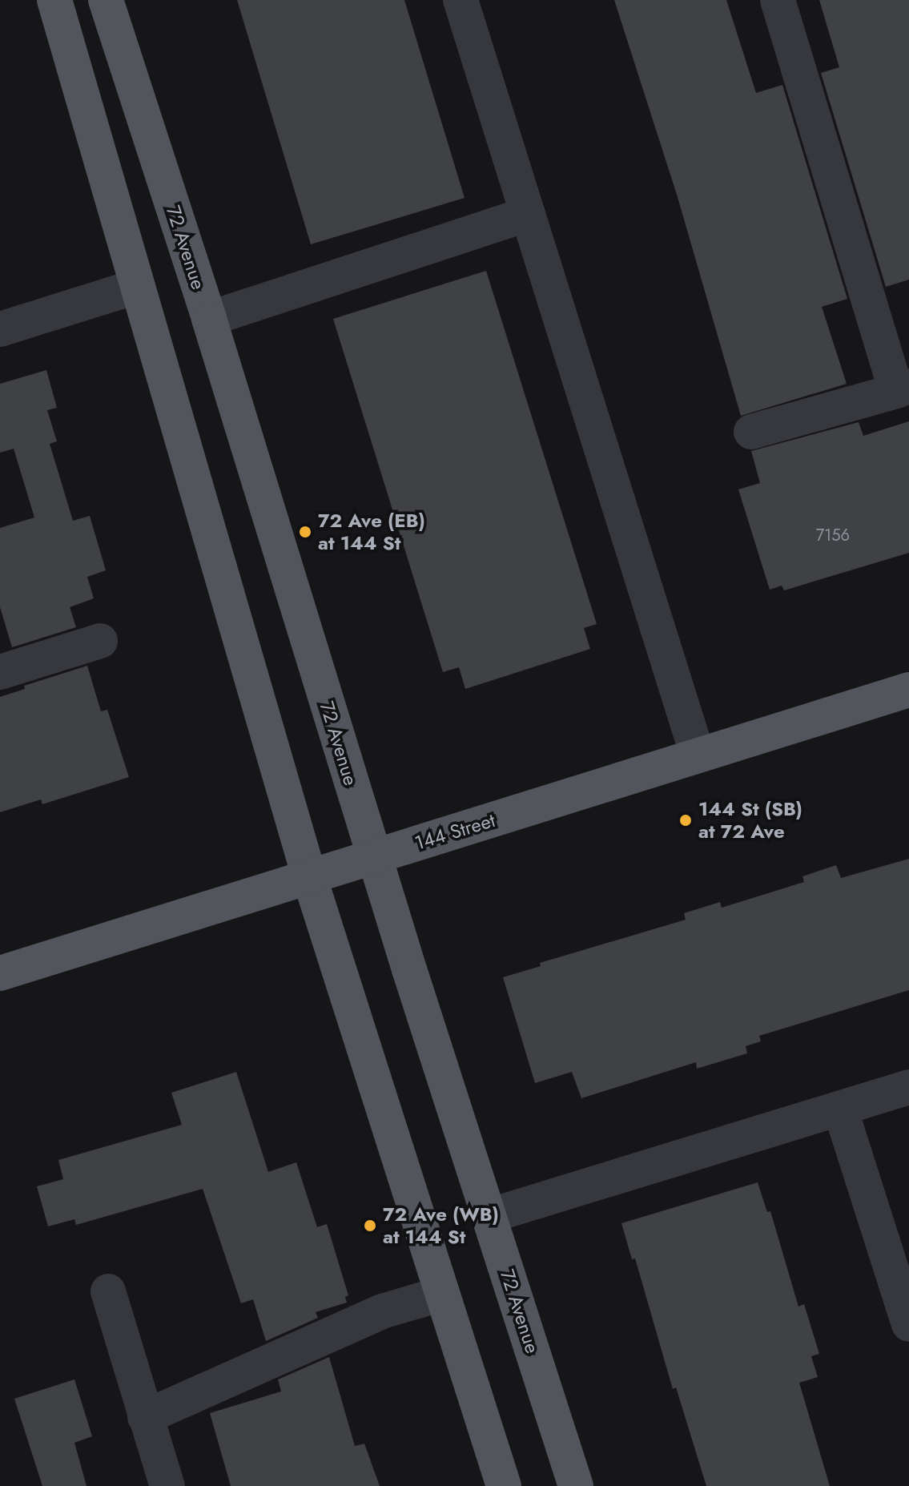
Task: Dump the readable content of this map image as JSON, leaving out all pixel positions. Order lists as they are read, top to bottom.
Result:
{
  "streets": {
    "main road": ["72 Avenue", "144 Street"]
  },
  "crossings": [
    ["72 Avenue", "144 Street"]
  ],
  "places": ["72 Ave (EB) at 144 St", "144 St (SB) at 72 Ave", "72 Ave (WB) at 144 St"],
  "house_numbers": ["7156"]
}
